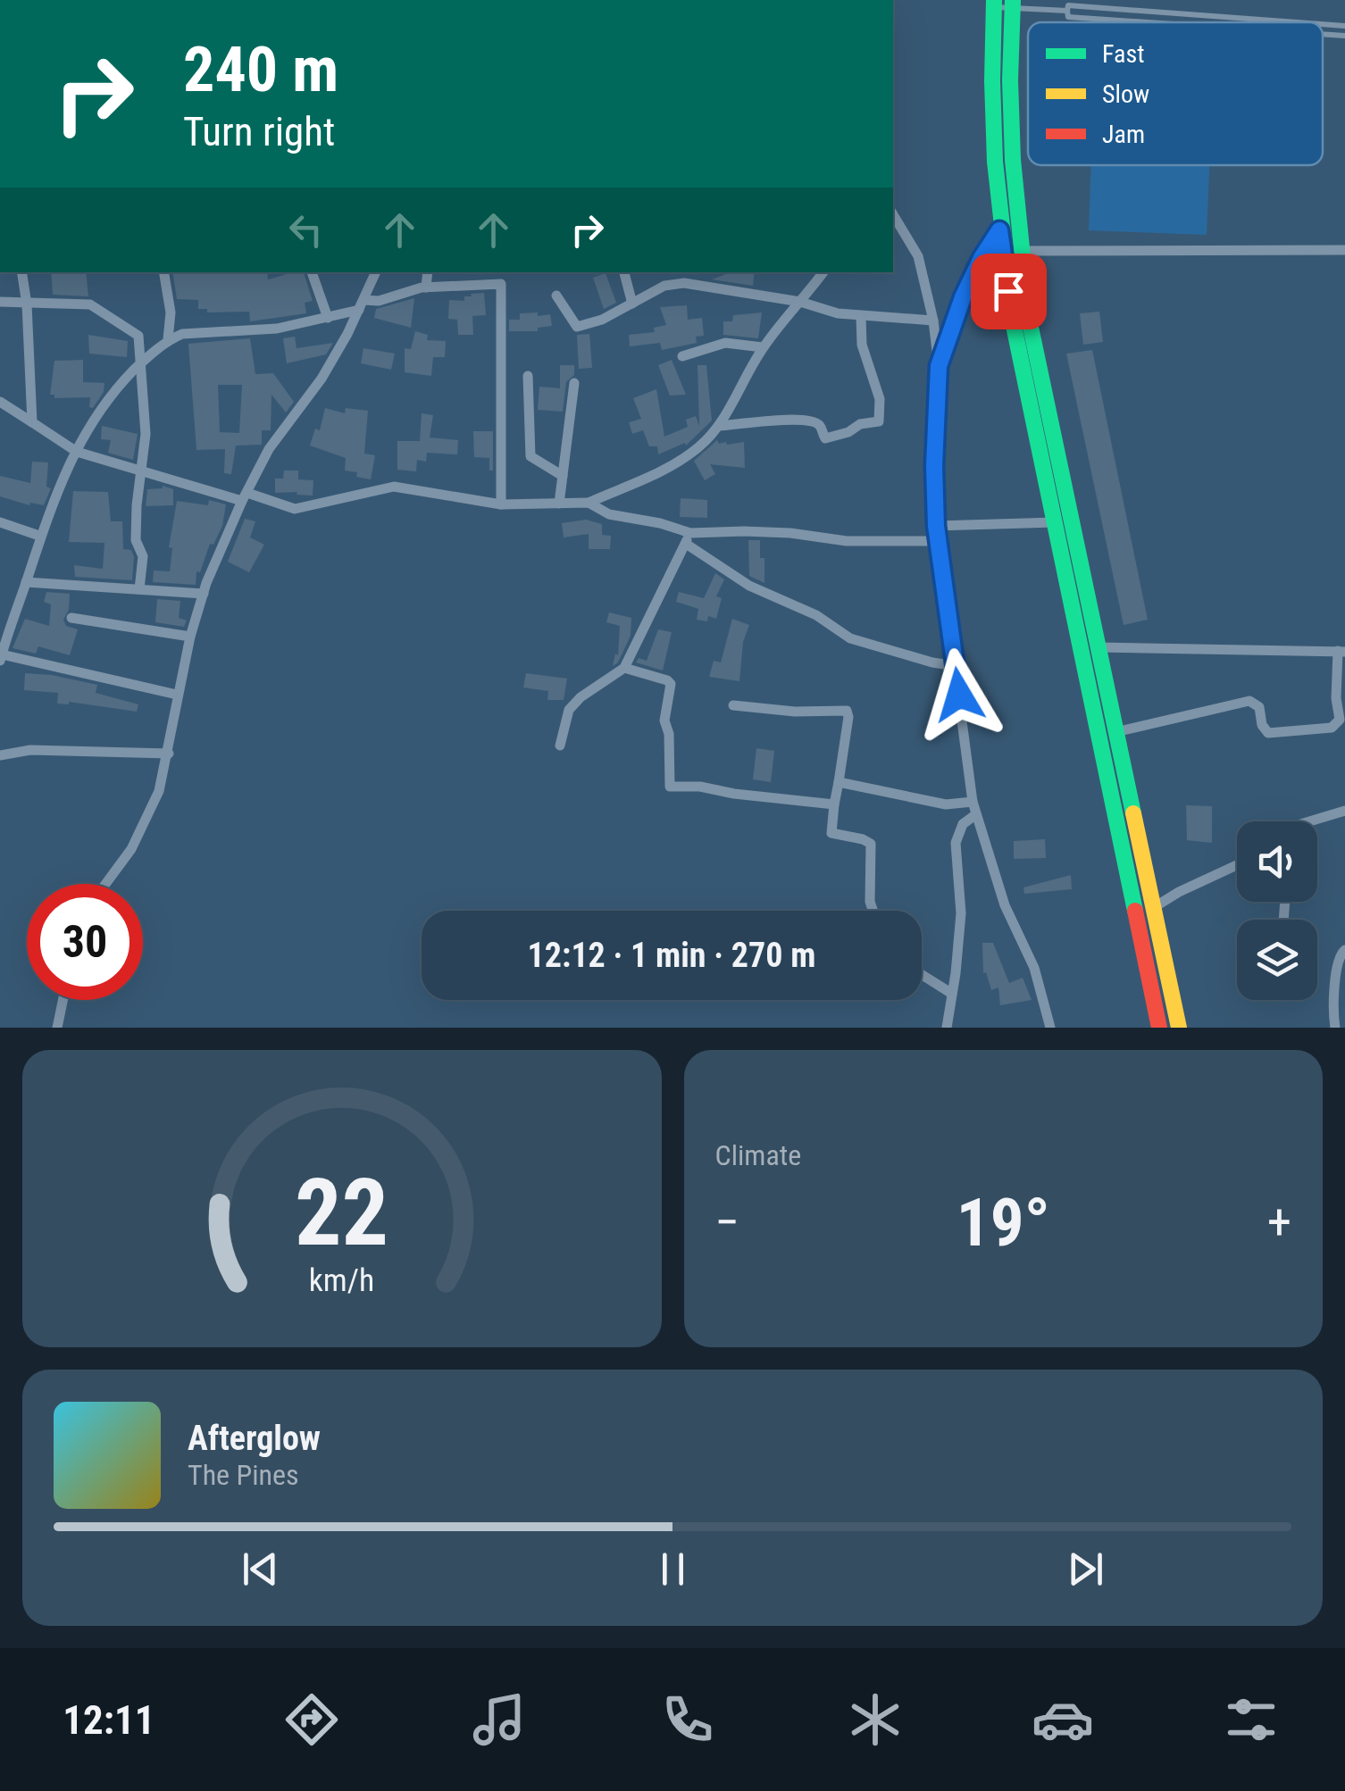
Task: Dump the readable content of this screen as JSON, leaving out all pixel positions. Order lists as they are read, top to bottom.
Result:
{
  "legend": ["Fast", "Slow", "Jam"],
  "page": {
    "turn": ["240 m", "Turn right"],
    "limit": "30",
    "trip": "12:12 · 1 min · 270 m",
    "tile": "Climate",
    "heat": ["−", "19°", "+"],
    "song": ["Afterglow", "The Pines"],
    "tabs": "12:11",
    "gauge": ["22", "km/h"]
  }
}
